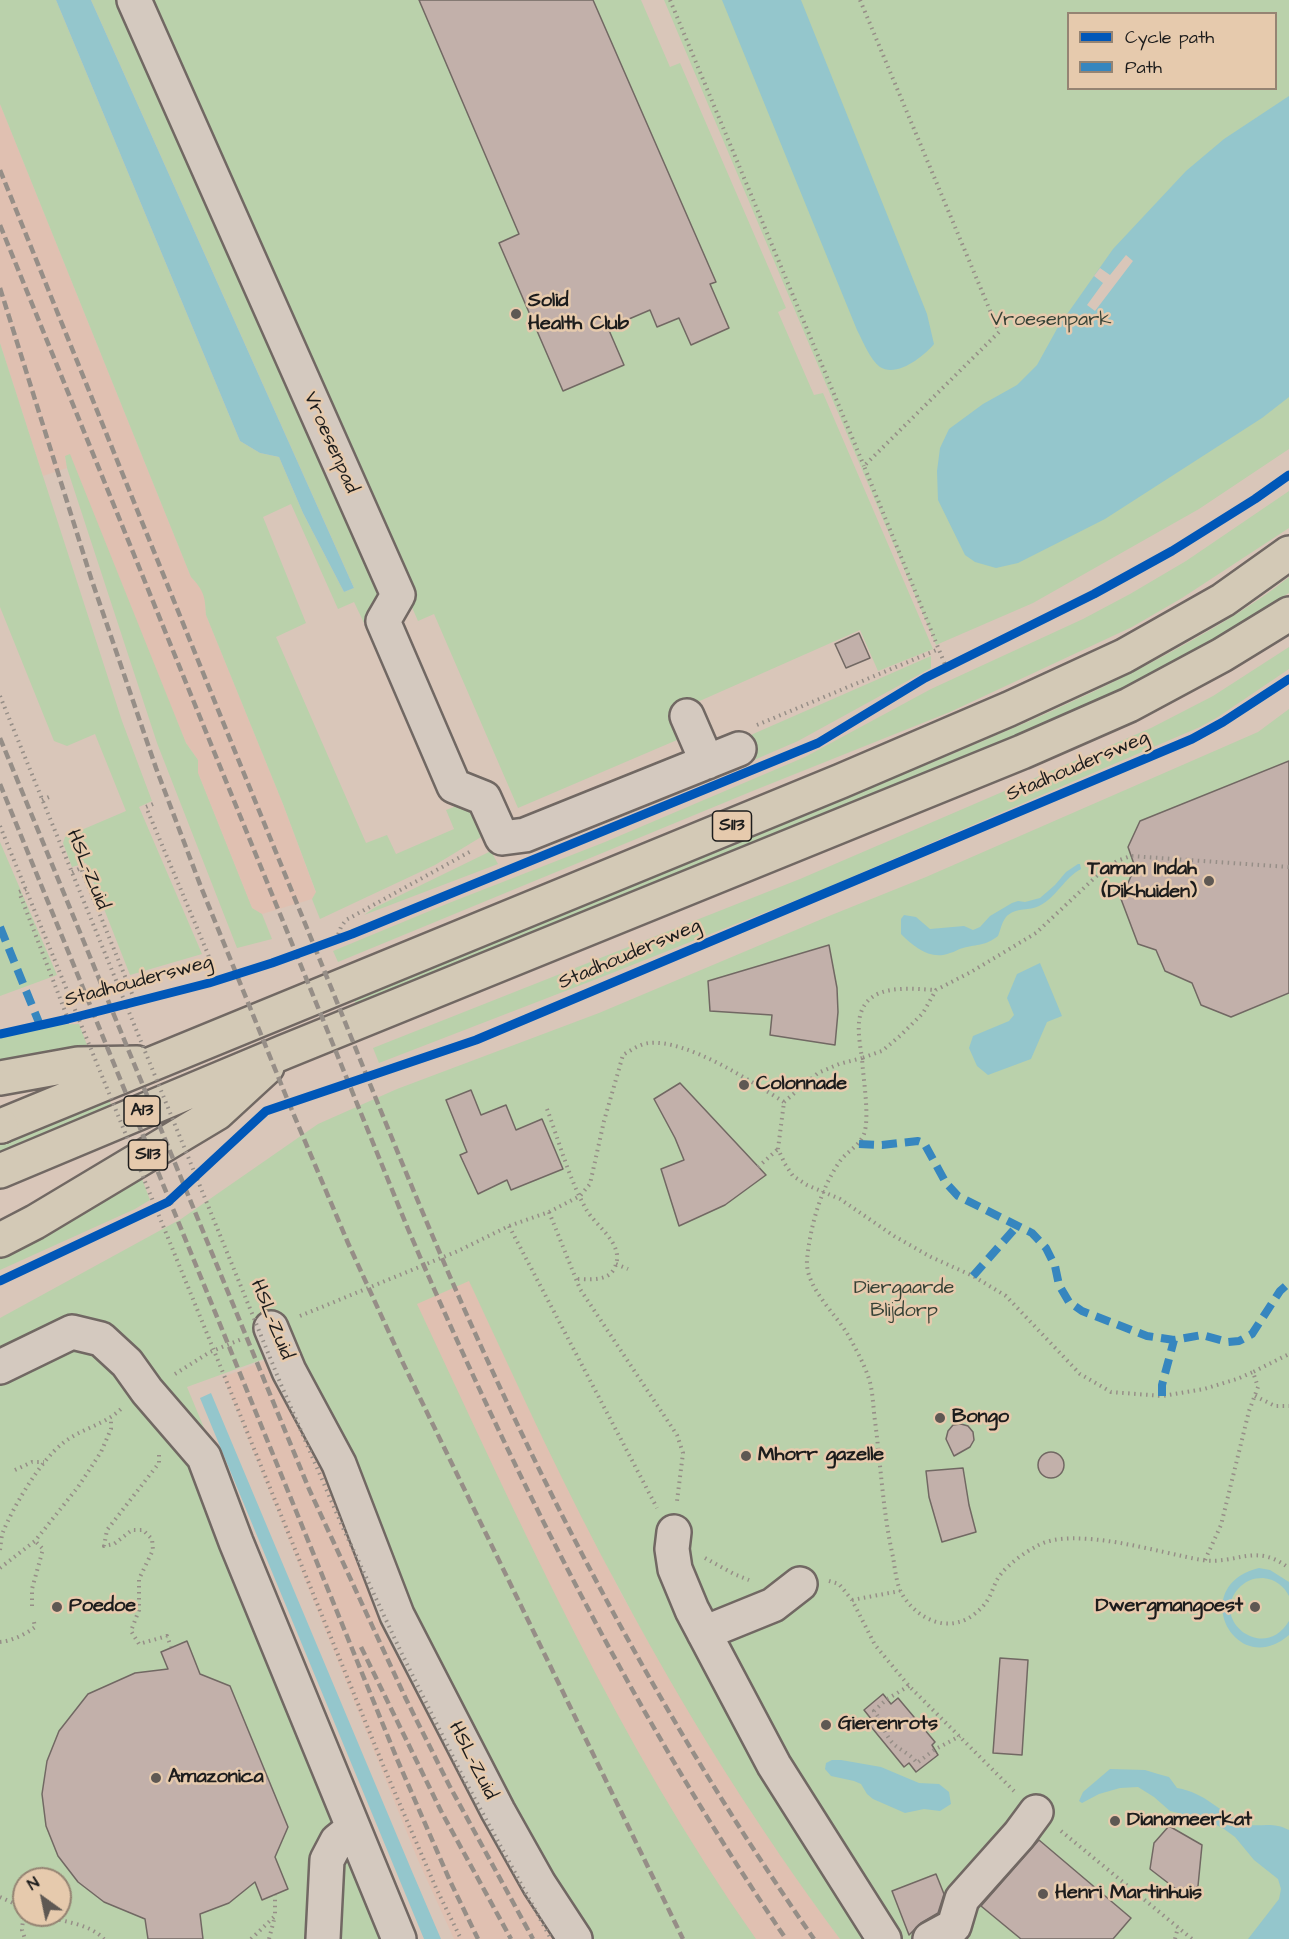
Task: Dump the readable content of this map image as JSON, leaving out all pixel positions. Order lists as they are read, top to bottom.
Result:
{
  "streets": {
    "main road": ["Stadhoudersweg", "S113", "A13"],
    "street": ["Vroesenpad"],
    "path": ["HSL-Zuid"]
  },
  "crossings": [
    ["S113", "A13"]
  ],
  "parks": ["Vroesenpark", "Diergaarde Blijdorp"],
  "places": [
    "Solid Health Club",
    "Taman Indah (Dikhuiden)",
    "Colonnade",
    "Bongo",
    "Mhorr gazelle",
    "Poedoe",
    "Dwergmangoest",
    "Gierenrots",
    "Amazonica",
    "Dianameerkat",
    "Henri Martinhuis"
  ],
  "legend": ["Cycle path", "Path"],
  "north": "top left"
}
